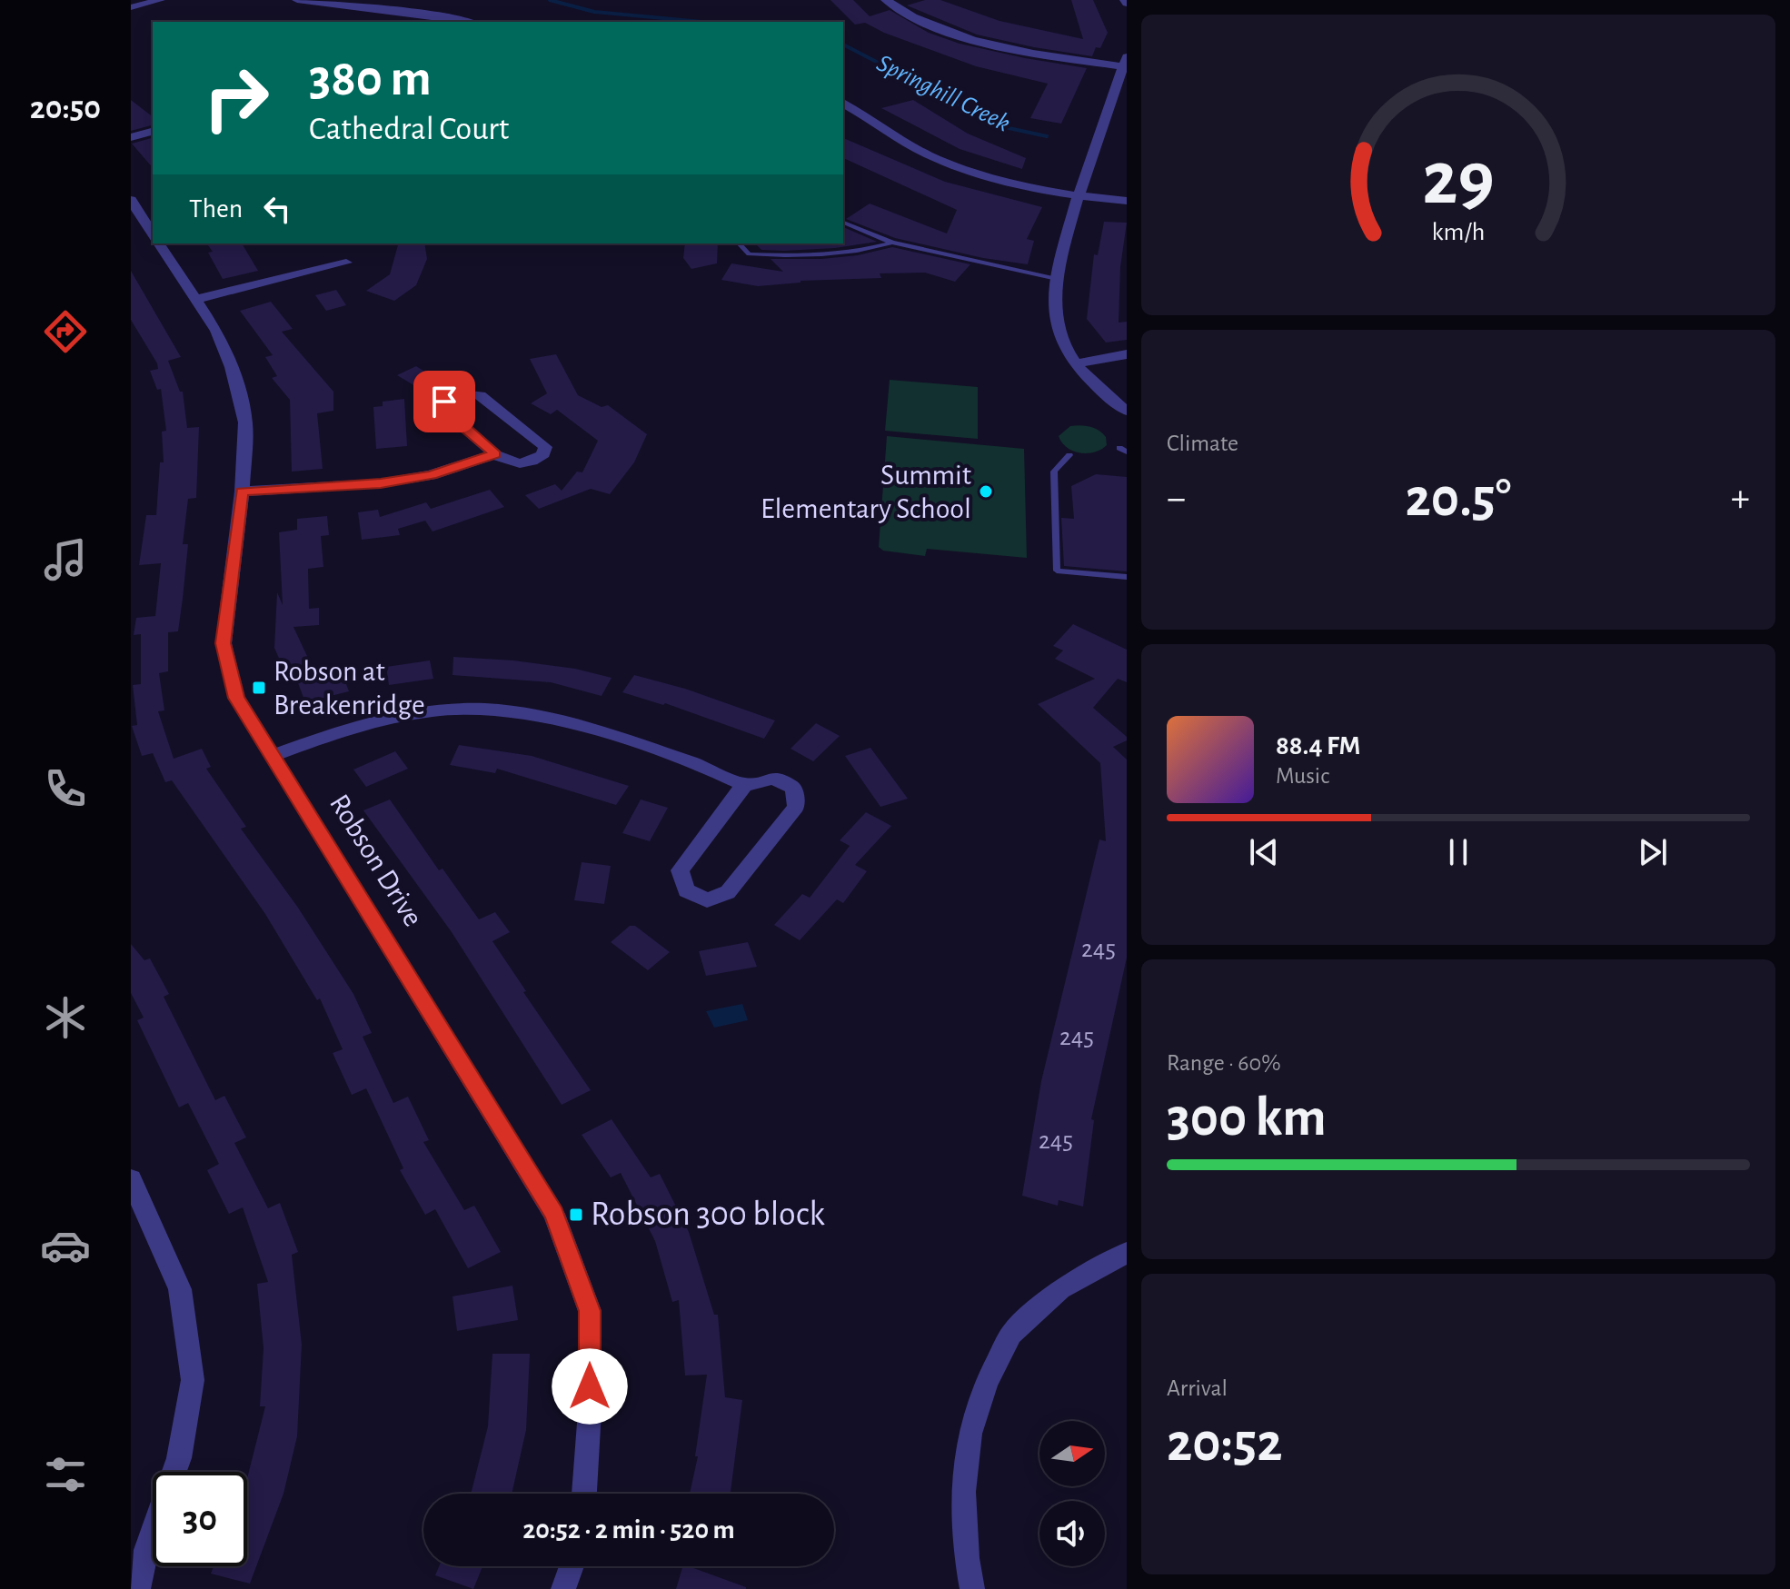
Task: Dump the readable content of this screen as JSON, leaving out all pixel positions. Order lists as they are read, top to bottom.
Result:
{
  "streets": {
    "street": ["Robson Drive"]
  },
  "water": ["Springhill Creek"],
  "places": {
    "other": ["Summit Elementary School"],
    "transit": ["Robson at Breakenridge", "Robson 300 block"]
  },
  "house_numbers": ["245", "245", "245"],
  "north": "right",
  "page": {
    "tabs": "20:50",
    "turn": ["380 m", "Cathedral Court"],
    "then": "Then",
    "tile": [
      "Climate",
      ["Range · 60%", "300 km"],
      ["Arrival", "20:52"]
    ],
    "heat": ["−", "20.5°", "+"],
    "song": ["88.4 FM", "Music"],
    "limit": "30",
    "trip": "20:52 · 2 min · 520 m",
    "gauge": ["29", "km/h"]
  }
}
